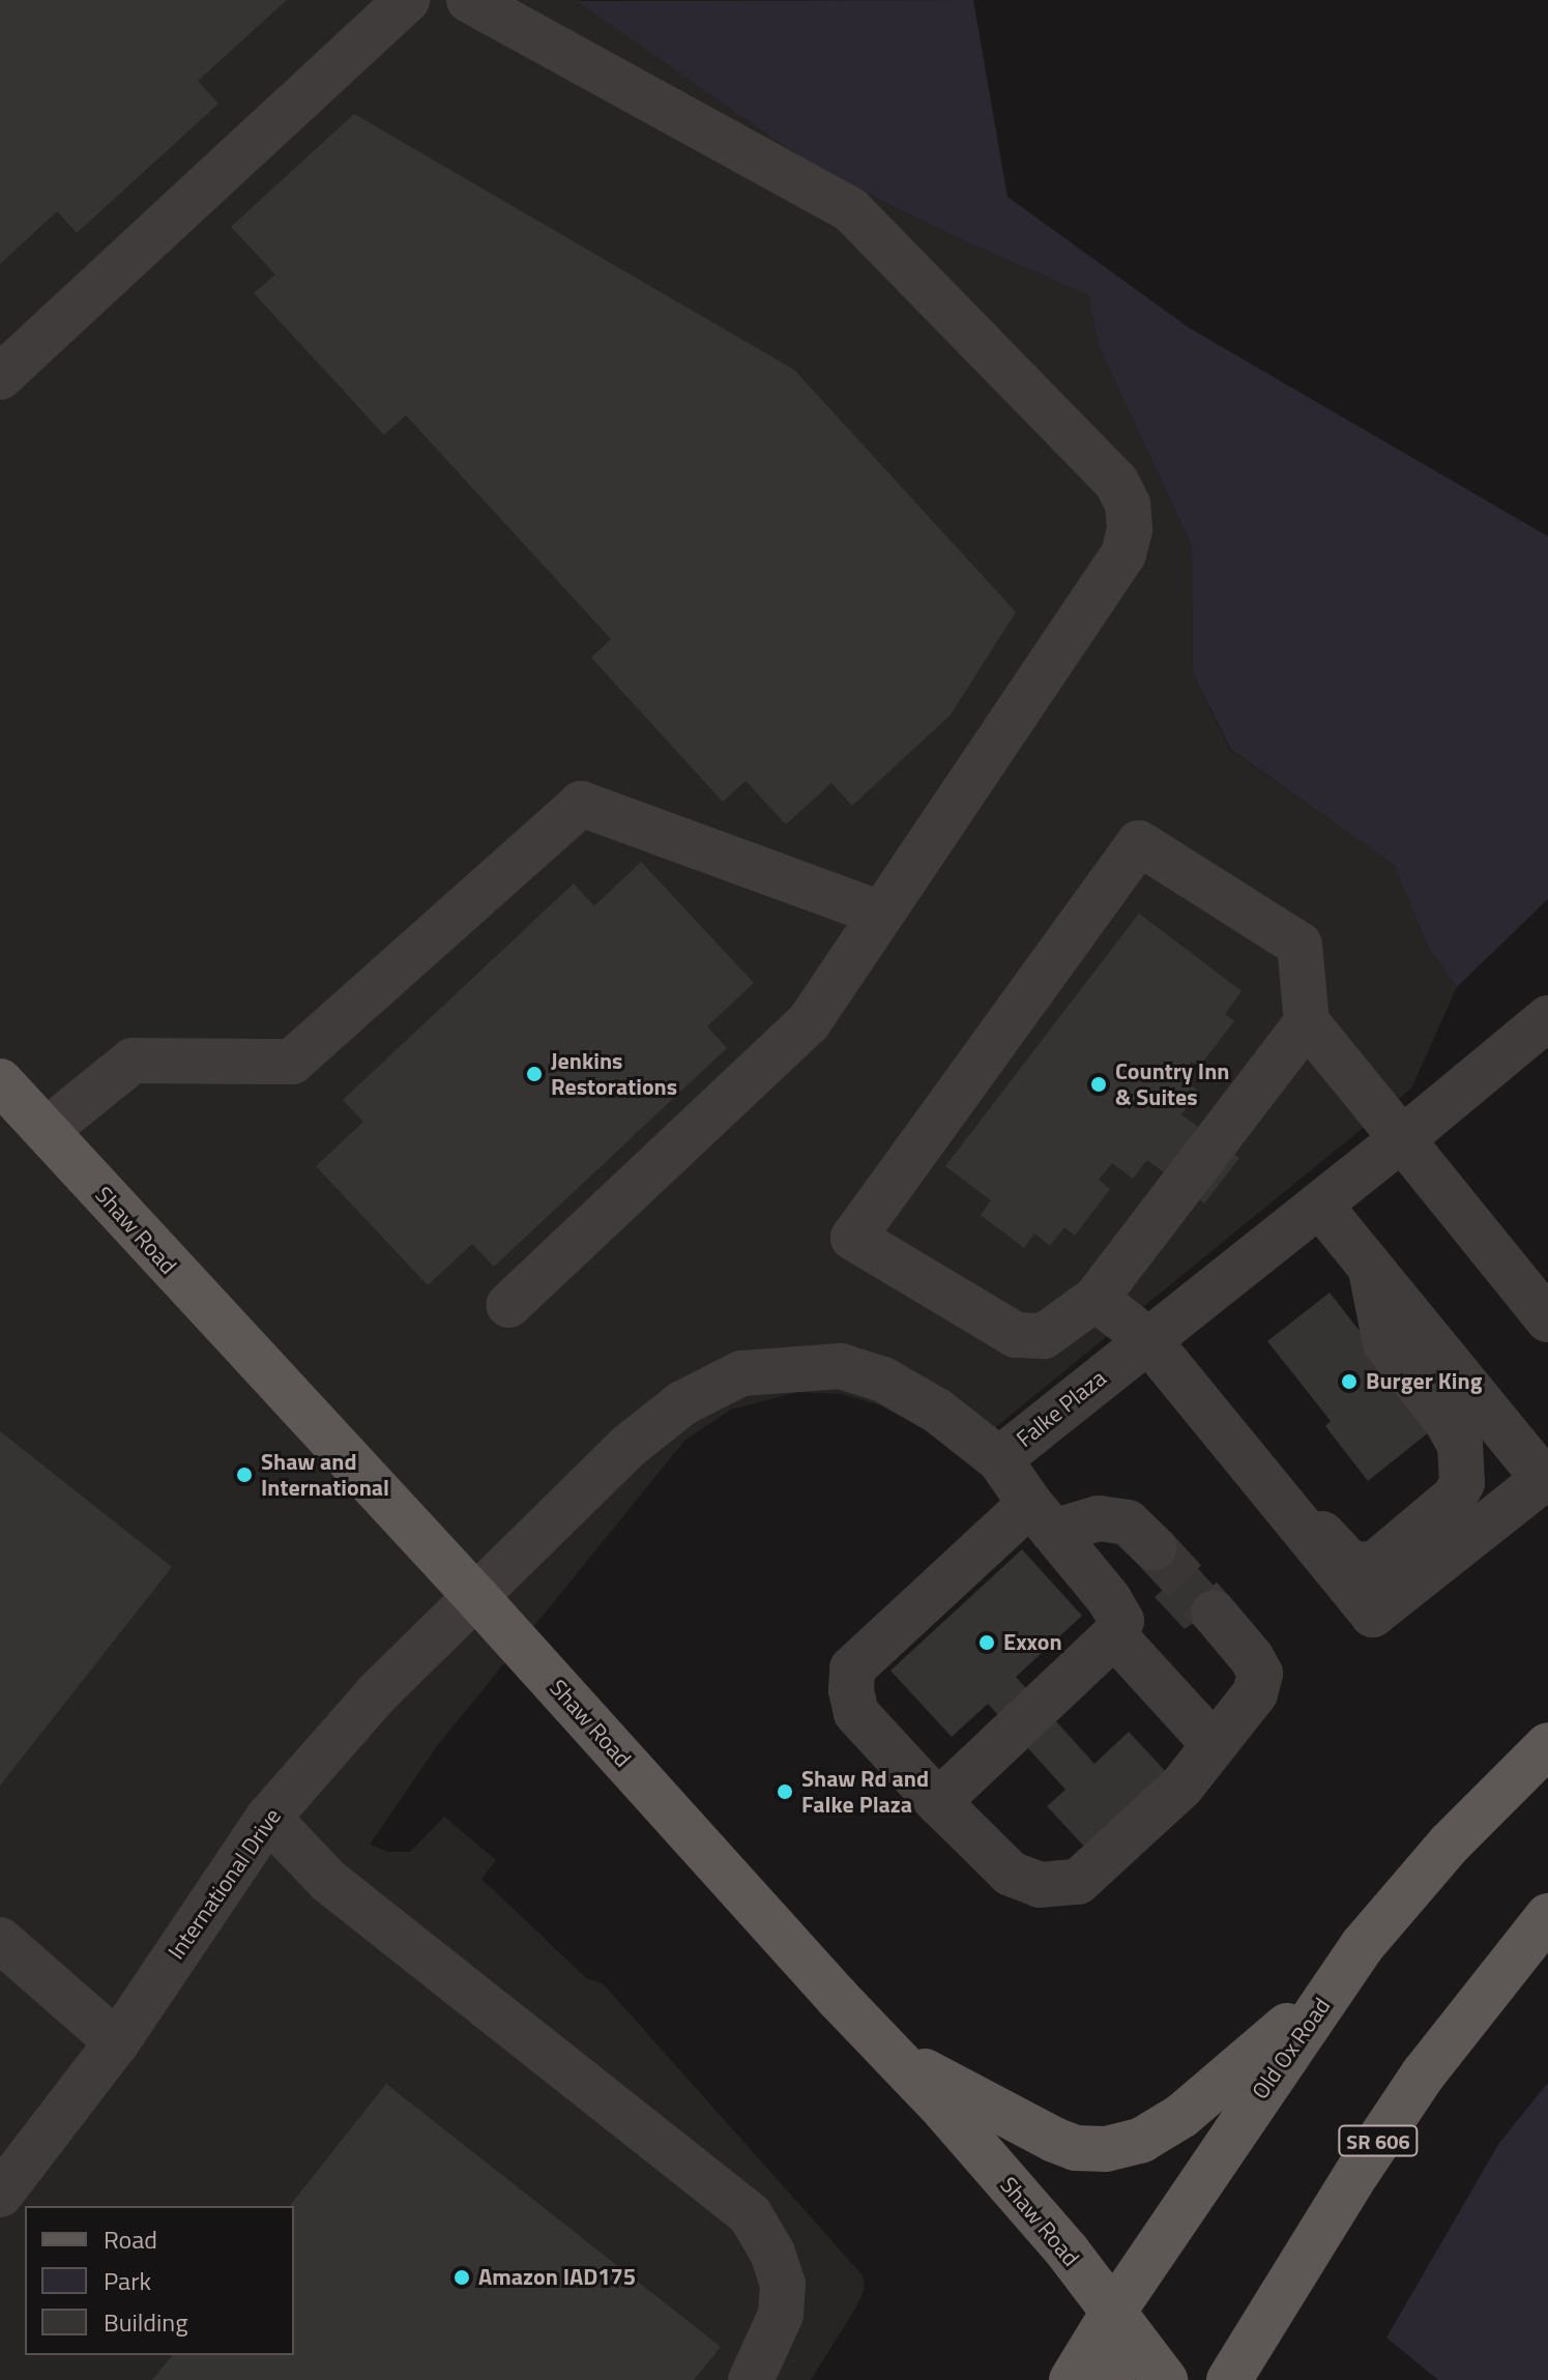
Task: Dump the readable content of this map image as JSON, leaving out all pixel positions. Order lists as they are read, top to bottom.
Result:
{
  "streets": {
    "main road": ["Shaw Road", "Old Ox Road", "SR 606"],
    "street": ["Falke Plaza", "International Drive"]
  },
  "crossings": [
    ["Shaw Road", "Falke Plaza"],
    ["Shaw Road", "International Drive"],
    ["Shaw Road", "Old Ox Road"],
    ["Falke Plaza", "International Drive"]
  ],
  "places": [
    "Jenkins Restorations",
    "Country Inn & Suites",
    "Burger King",
    "Shaw and International",
    "Exxon",
    "Shaw Rd and Falke Plaza",
    "Amazon IAD175"
  ],
  "legend": ["Road", "Park", "Building"]
}
